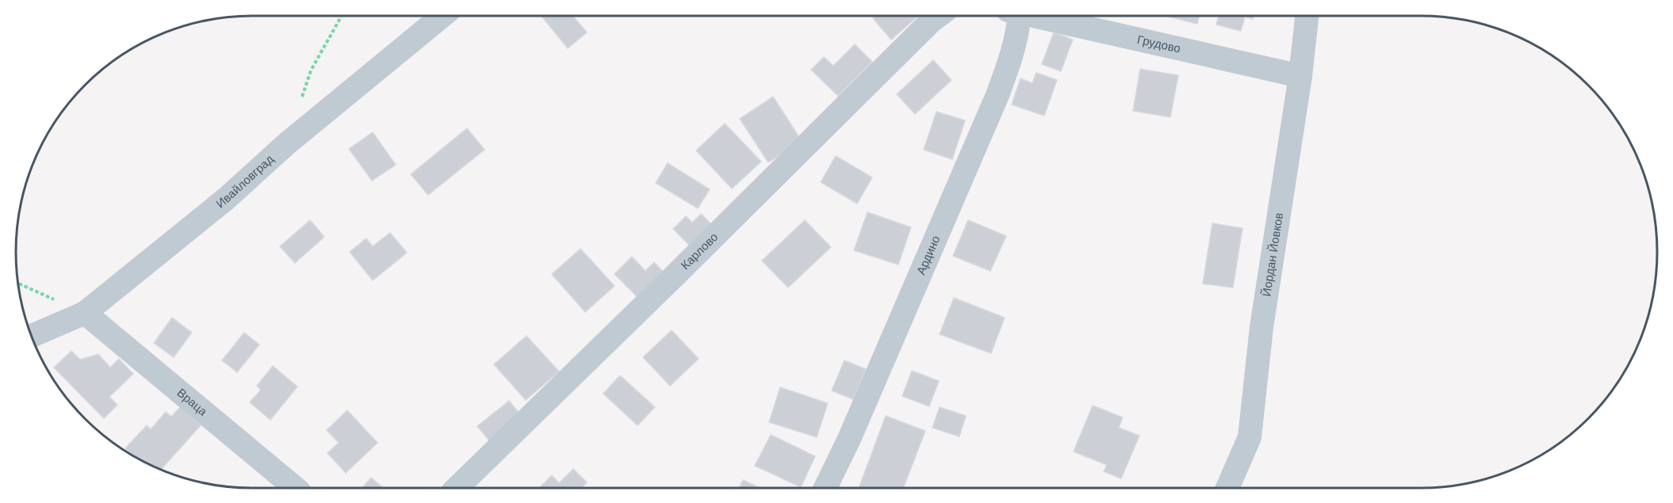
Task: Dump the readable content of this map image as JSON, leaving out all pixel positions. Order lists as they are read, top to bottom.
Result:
{
  "streets": {
    "street": [
      "Грудово",
      "Ивайловград",
      "Карлово",
      "Йордан Йовков",
      "Ардино",
      "Враца"
    ]
  },
  "crossings": [
    ["Грудово", "Йордан Йовков"],
    ["Ивайловград", "Враца"]
  ]
}
